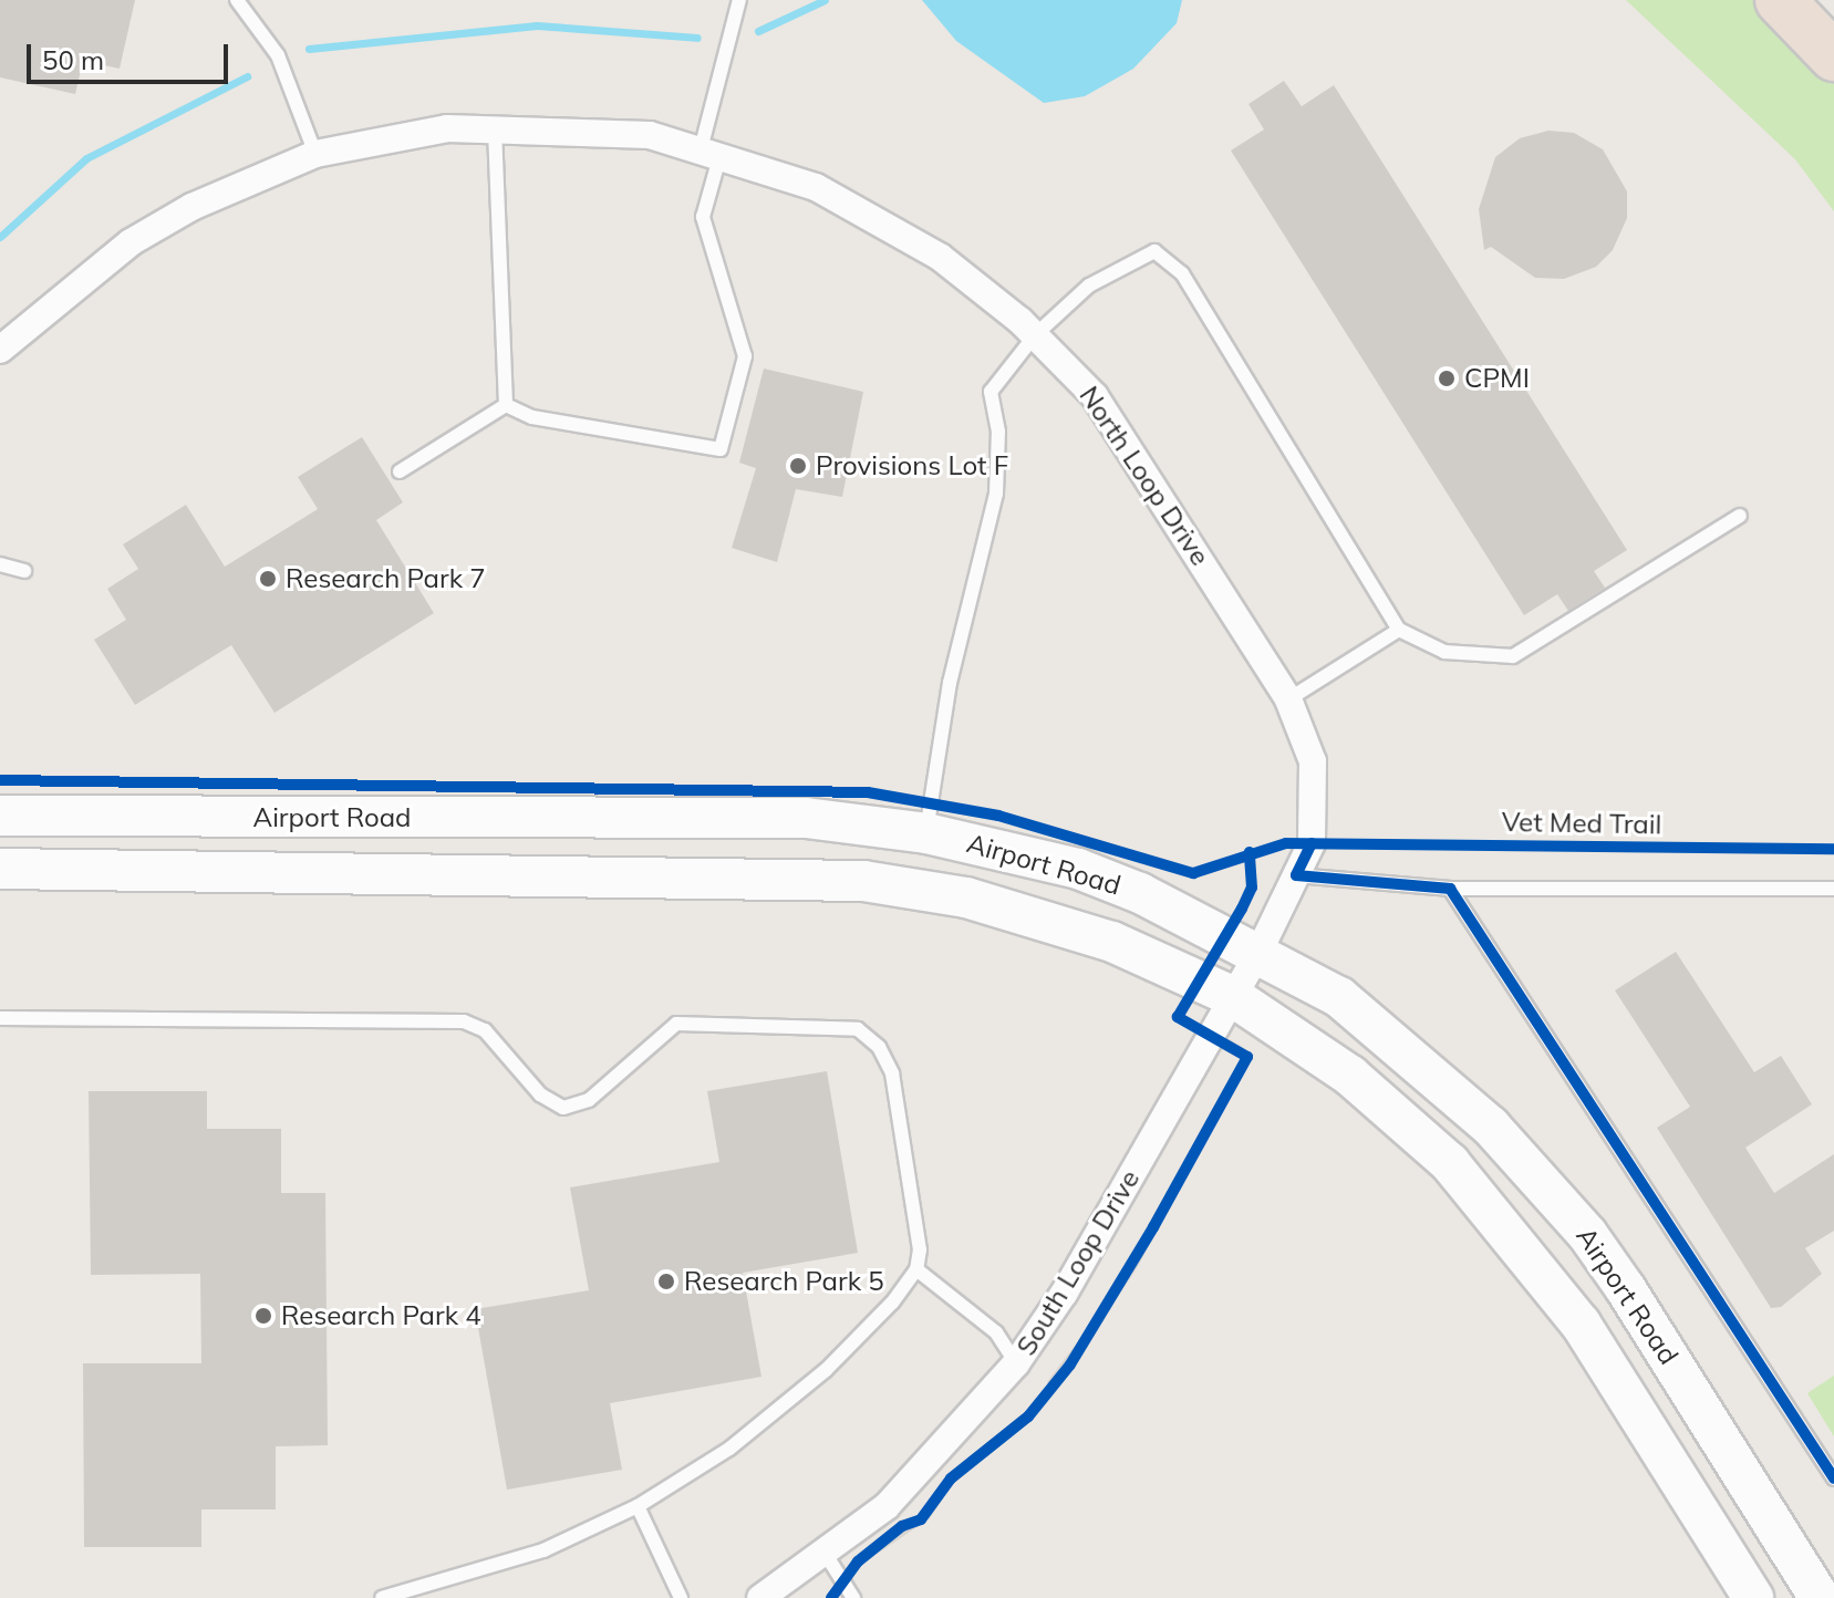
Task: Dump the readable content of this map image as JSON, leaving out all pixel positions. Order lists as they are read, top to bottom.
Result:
{
  "streets": {
    "main road": ["Airport Road"],
    "street": ["North Loop Drive", "South Loop Drive"],
    "cycle path": ["Vet Med Trail"]
  },
  "crossings": [
    ["North Loop Drive", "Airport Road"],
    ["North Loop Drive", "South Loop Drive"],
    ["Airport Road", "South Loop Drive"]
  ],
  "places": [
    "CPMI",
    "Provisions Lot F",
    "Research Park 7",
    "Research Park 5",
    "Research Park 4"
  ],
  "scale_bar": "50 m"
}
